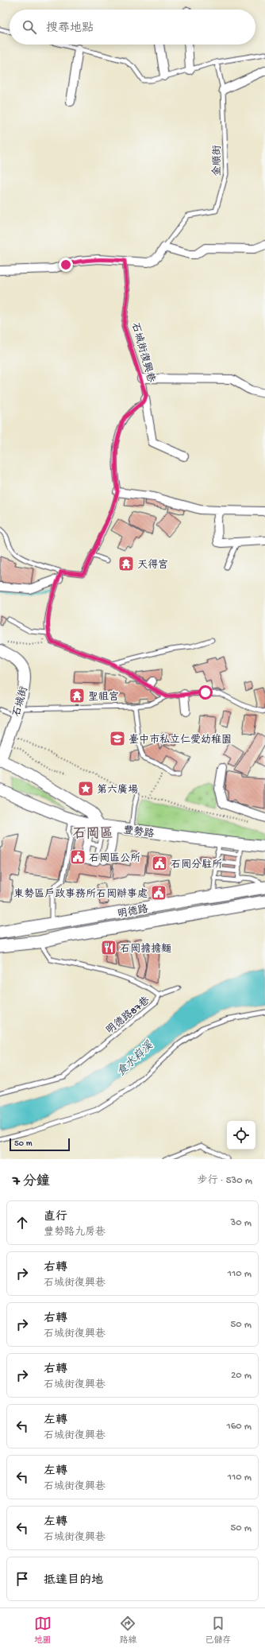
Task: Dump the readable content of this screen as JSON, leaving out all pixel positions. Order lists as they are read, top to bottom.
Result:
{
  "streets": {
    "main road": ["明德路"],
    "street": ["石城街", "豐勢路"],
    "lane": ["金順街", "石城街復興巷", "明德路87巷"]
  },
  "crossings": [
    ["明德路", "明德路87巷"]
  ],
  "districts": ["石岡區"],
  "water": ["食水嵙溪"],
  "places": {
    "temple": ["天得宮", "聖祖宮"],
    "school or university": ["臺中市私立仁愛幼稚園"],
    "place": ["第六廣場"],
    "public building": ["石岡區公所", "石岡分駐所", "東勢區戶政事務所石岡辦事處"],
    "restaurant": ["石岡擔擔麵"]
  },
  "scale_bar": "50 m",
  "page": {
    "search": "搜尋地點",
    "scale": "50 m",
    "heading": ["7 分鐘", "步行 · 530 m"],
    "list": [
      ["直行", "豐勢路九房巷", "30 m"],
      ["右轉", "石城街復興巷", "110 m"],
      ["右轉", "石城街復興巷", "50 m"],
      ["右轉", "石城街復興巷", "20 m"],
      ["左轉", "石城街復興巷", "160 m"],
      ["左轉", "石城街復興巷", "110 m"],
      ["左轉", "石城街復興巷", "50 m"],
      "抵達目的地"
    ],
    "nav": ["地圖", "路線", "已儲存"]
  }
}
